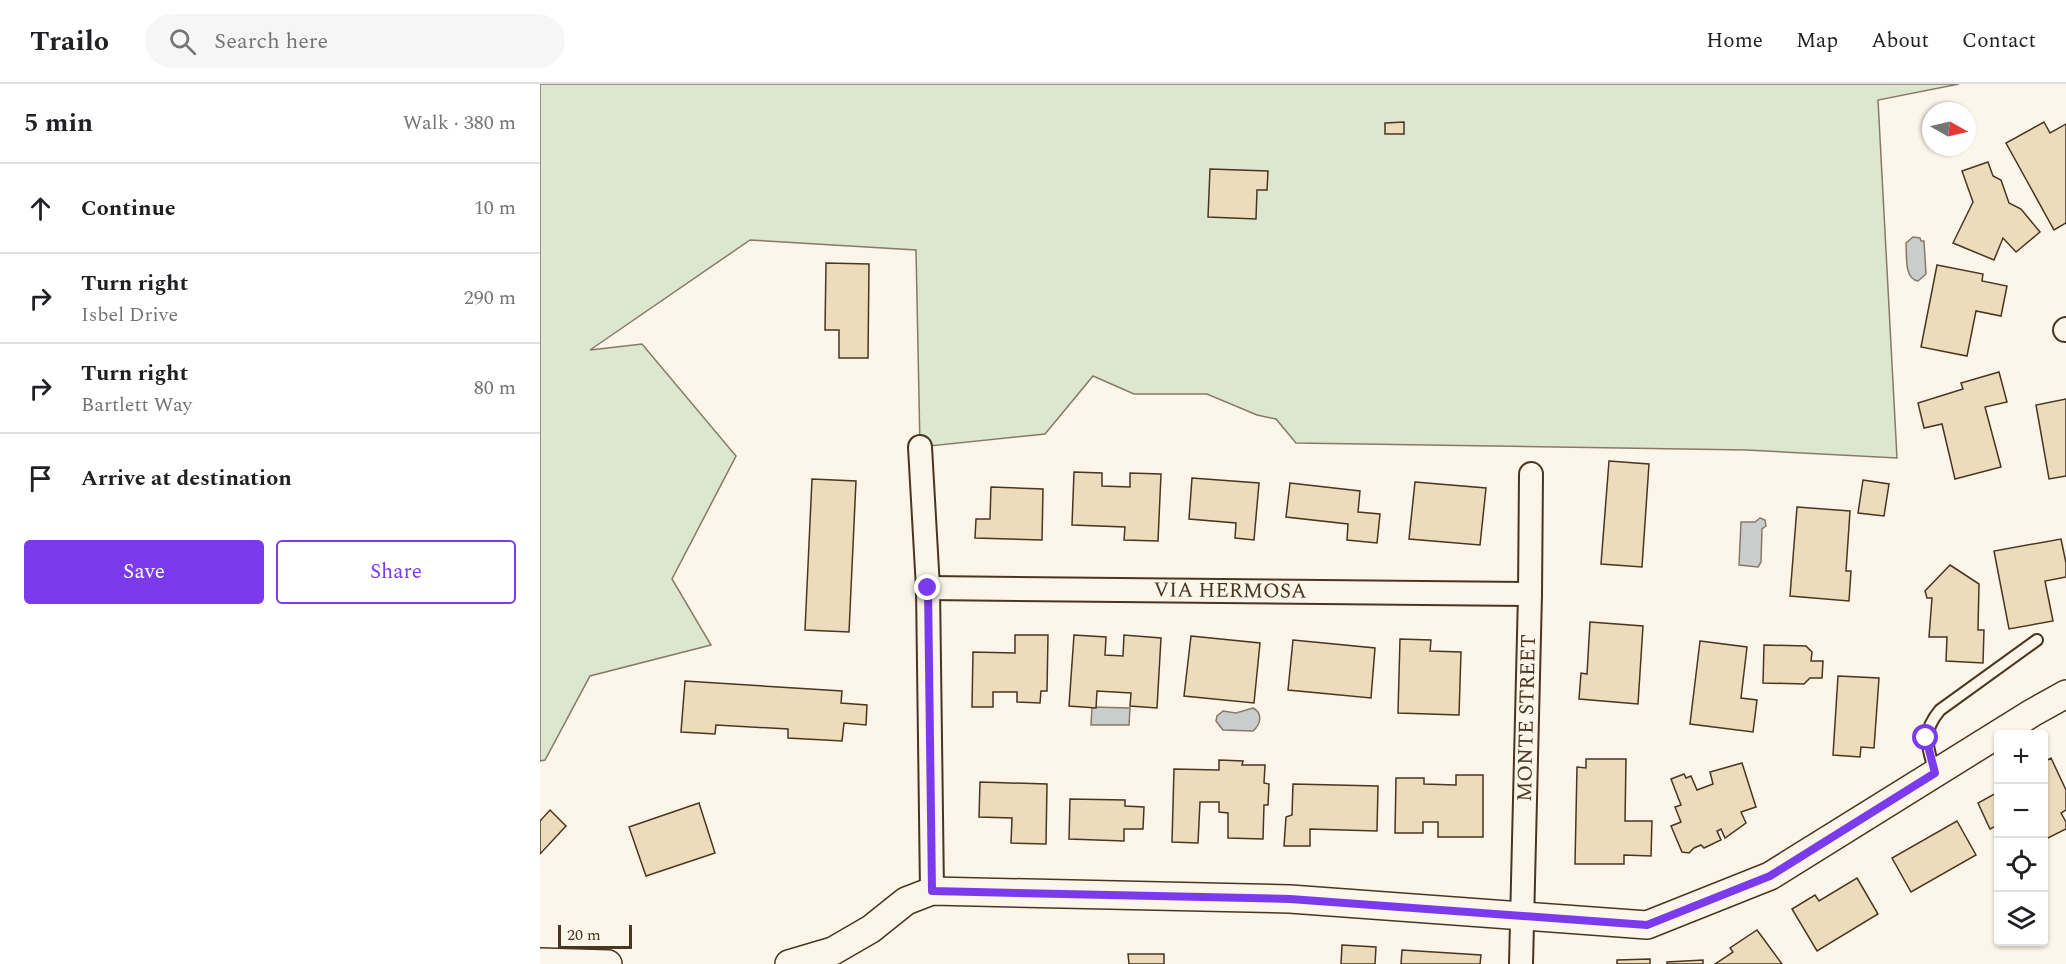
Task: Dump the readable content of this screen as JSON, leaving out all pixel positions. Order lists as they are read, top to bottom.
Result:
{
  "streets": {
    "street": ["VIA HERMOSA", "MONTE STREET"]
  },
  "crossings": [
    ["VIA HERMOSA", "MONTE STREET"]
  ],
  "scale_bar": "20 m",
  "north": "right",
  "page": {
    "header": "Trailo",
    "search": "Search here",
    "nav": [
      "Home",
      "Map",
      "About",
      "Contact"
    ],
    "heading": ["5 min", "Walk · 380 m"],
    "list": [
      ["Continue", "10 m"],
      ["Turn right", "Isbel Drive", "290 m"],
      ["Turn right", "Bartlett Way", "80 m"],
      "Arrive at destination"
    ],
    "buttons": ["Save", "Share"],
    "map_buttons": ["+", "−"],
    "scale": "20 m"
  }
}
